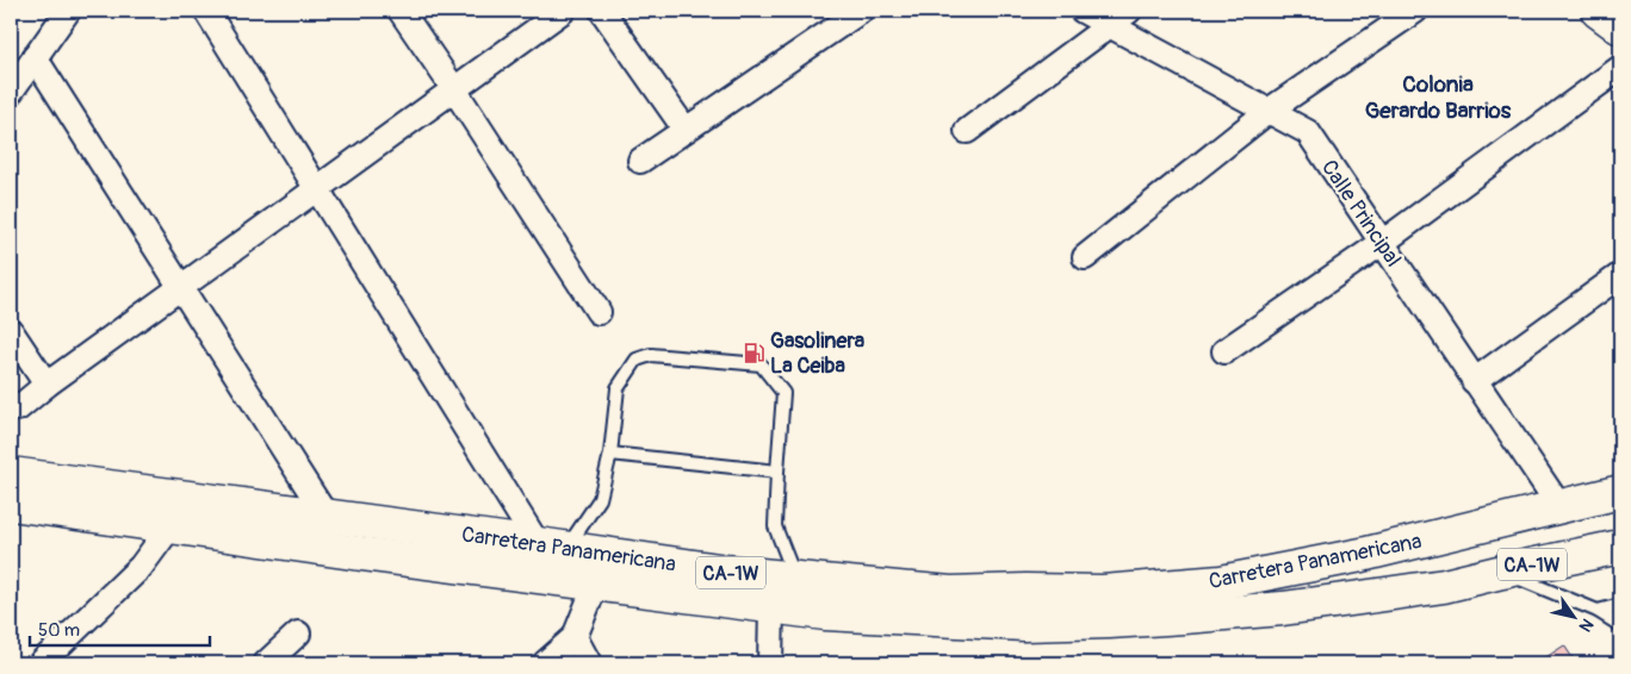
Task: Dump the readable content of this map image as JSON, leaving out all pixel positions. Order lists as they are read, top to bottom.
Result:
{
  "streets": {
    "main road": ["Carretera Panamericana", "CA-1W"],
    "street": ["Calle Principal"]
  },
  "crossings": [
    ["Calle Principal", "Carretera Panamericana"]
  ],
  "districts": ["Colonia Gerardo Barrios"],
  "places": {
    "fuel station": ["Gasolinera La Ceiba"]
  },
  "scale_bar": "50 m",
  "north": "bottom right"
}
